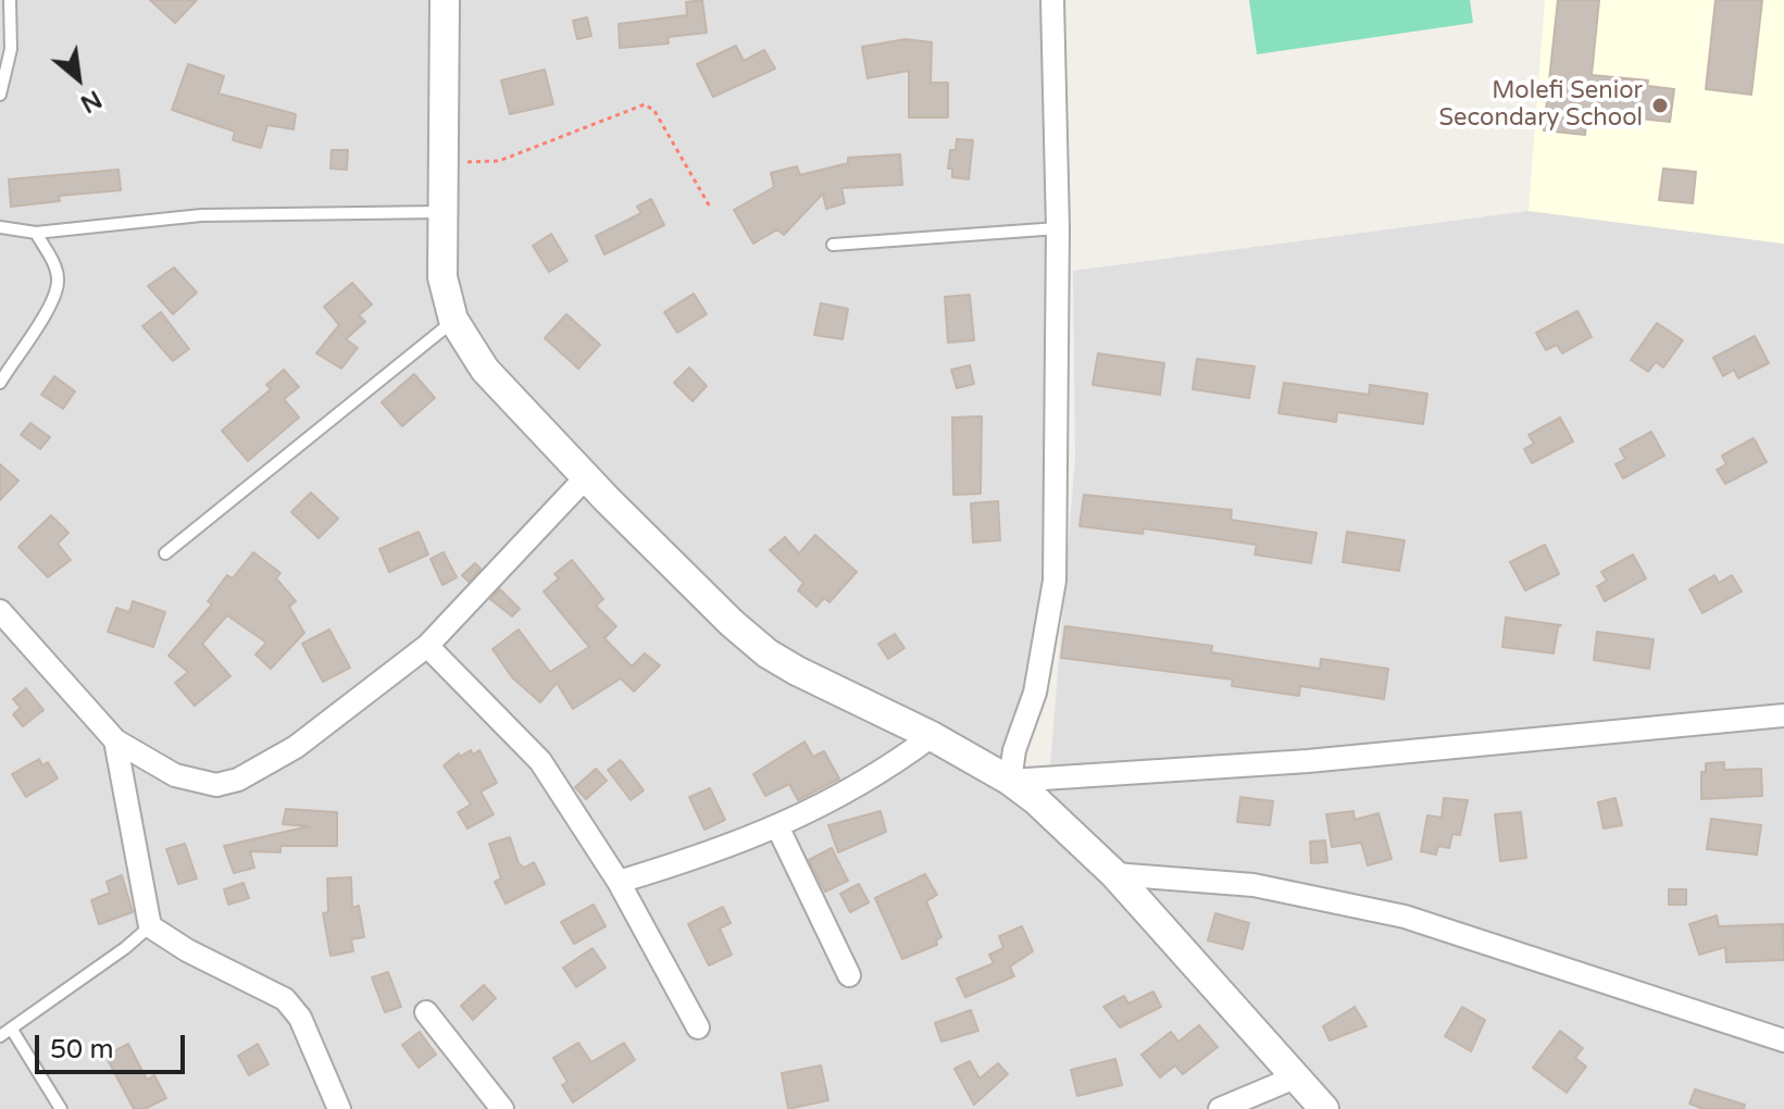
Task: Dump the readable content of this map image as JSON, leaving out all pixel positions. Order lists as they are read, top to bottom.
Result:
{
  "places": ["Molefi Senior Secondary School"],
  "scale_bar": "50 m",
  "north": "bottom right"
}
